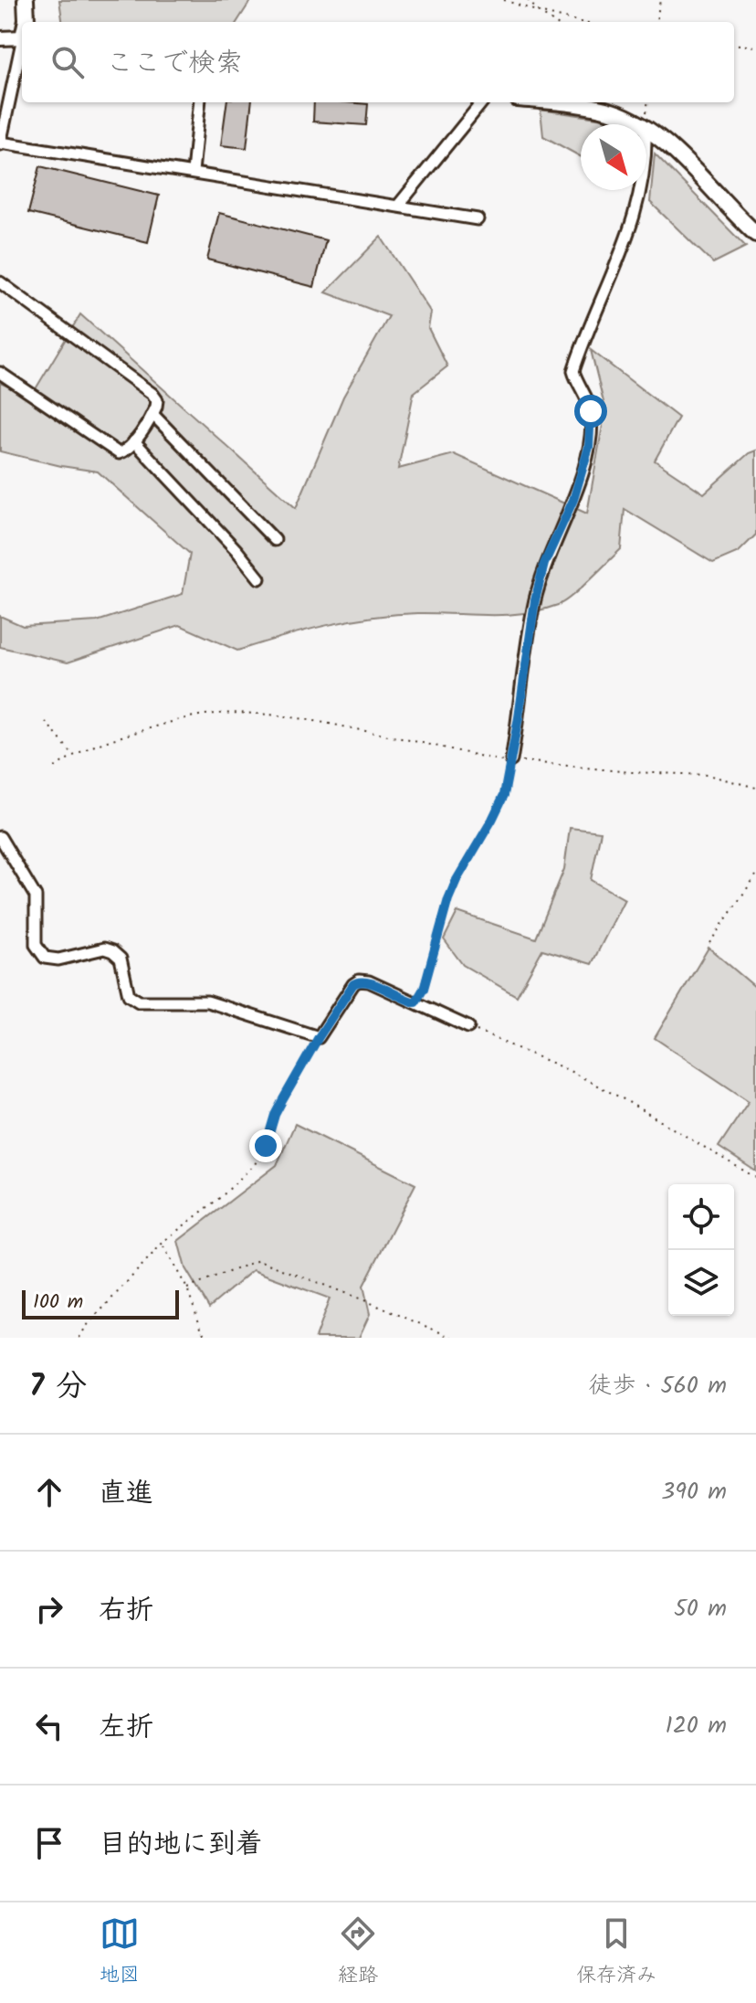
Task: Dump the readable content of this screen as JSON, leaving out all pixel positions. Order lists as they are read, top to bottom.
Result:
{
  "scale_bar": "100 m",
  "north": "bottom right",
  "page": {
    "search": "ここで検索",
    "scale": "100 m",
    "heading": ["7 分", "徒歩 · 560 m"],
    "list": [
      ["直進", "390 m"],
      ["右折", "50 m"],
      ["左折", "120 m"],
      "目的地に到着"
    ],
    "nav": ["地図", "経路", "保存済み"]
  }
}
